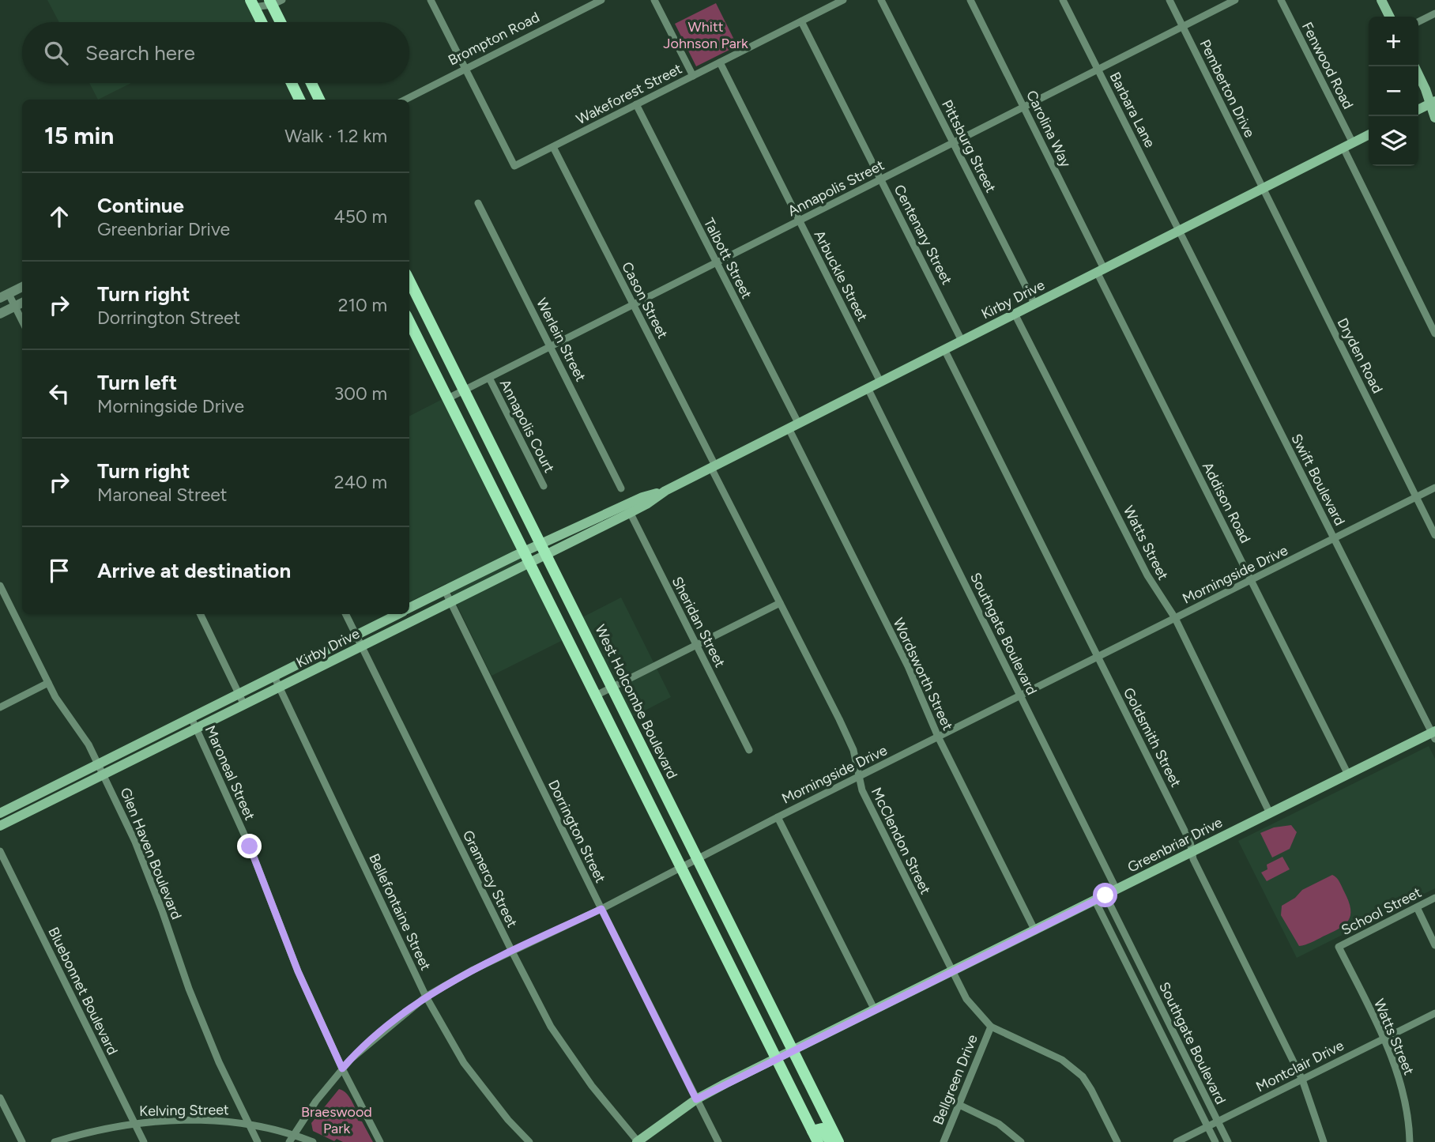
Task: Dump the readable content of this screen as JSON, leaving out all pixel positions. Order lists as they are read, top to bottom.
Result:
{
  "streets": {
    "main road": ["Kirby Drive", "West Holcombe Boulevard", "Greenbriar Drive"],
    "street": [
      "Brompton Road",
      "Fenwood Road",
      "Pemberton Drive",
      "Wakeforest Street",
      "Barbara Lane",
      "Carolina Way",
      "Pittsburg Street",
      "Annapolis Street",
      "Centenary Street",
      "Talbott Street",
      "Arbuckle Street",
      "Cason Street",
      "Werlein Street",
      "Dryden Road",
      "Annapolis Court",
      "Swift Boulevard",
      "Addison Road",
      "Watts Street",
      "Morningside Drive",
      "Sheridan Street",
      "Southgate Boulevard",
      "Wordsworth Street",
      "Goldsmith Street",
      "Maroneal Street",
      "Dorrington Street",
      "McClendon Street",
      "Glen Haven Boulevard",
      "Gramercy Street",
      "School Street",
      "Bellefontaine Street",
      "Bluebonnet Boulevard",
      "Montclair Drive",
      "Bellgreen Drive",
      "Kelving Street"
    ]
  },
  "crossings": [
    ["Brompton Road", "Wakeforest Street"],
    ["Fenwood Road", "Kirby Drive"],
    ["Pemberton Drive", "Annapolis Street"],
    ["Pemberton Drive", "Kirby Drive"],
    ["Pemberton Drive", "Dryden Road"],
    ["Wakeforest Street", "Centenary Street"],
    ["Wakeforest Street", "Talbott Street"],
    ["Wakeforest Street", "Arbuckle Street"],
    ["Wakeforest Street", "Cason Street"],
    ["Barbara Lane", "Annapolis Street"],
    ["Barbara Lane", "Kirby Drive"],
    ["Barbara Lane", "Swift Boulevard"],
    ["Carolina Way", "Annapolis Street"],
    ["Carolina Way", "Kirby Drive"],
    ["Carolina Way", "Addison Road"],
    ["Pittsburg Street", "Annapolis Street"],
    ["Pittsburg Street", "Kirby Drive"],
    ["Annapolis Street", "Centenary Street"],
    ["Annapolis Street", "Talbott Street"],
    ["Annapolis Street", "Arbuckle Street"],
    ["Annapolis Street", "Cason Street"],
    ["Annapolis Street", "Werlein Street"],
    ["Annapolis Street", "Annapolis Court"],
    ["Annapolis Street", "West Holcombe Boulevard"],
    ["Centenary Street", "Kirby Drive"],
    ["Talbott Street", "Kirby Drive"],
    ["Arbuckle Street", "Kirby Drive"],
    ["Kirby Drive", "Cason Street"],
    ["Kirby Drive", "Dryden Road"],
    ["Kirby Drive", "Swift Boulevard"],
    ["Kirby Drive", "Addison Road"],
    ["Kirby Drive", "Watts Street"],
    ["Kirby Drive", "Sheridan Street"],
    ["Kirby Drive", "Southgate Boulevard"],
    ["Kirby Drive", "Wordsworth Street"],
    ["Kirby Drive", "West Holcombe Boulevard"],
    ["Kirby Drive", "Goldsmith Street"],
    ["Kirby Drive", "Maroneal Street"],
    ["Kirby Drive", "Dorrington Street"],
    ["Kirby Drive", "McClendon Street"],
    ["Kirby Drive", "Glen Haven Boulevard"],
    ["Kirby Drive", "Gramercy Street"],
    ["Kirby Drive", "Bellefontaine Street"],
    ["Cason Street", "McClendon Street"],
    ["Dryden Road", "Morningside Drive"],
    ["Swift Boulevard", "Morningside Drive"],
    ["Swift Boulevard", "Greenbriar Drive"],
    ["Addison Road", "Morningside Drive"],
    ["Addison Road", "Greenbriar Drive"],
    ["Watts Street", "Morningside Drive"],
    ["Watts Street", "Greenbriar Drive"],
    ["Watts Street", "School Street"],
    ["Watts Street", "Montclair Drive"],
    ["Morningside Drive", "Southgate Boulevard"],
    ["Morningside Drive", "Wordsworth Street"],
    ["Morningside Drive", "West Holcombe Boulevard"],
    ["Morningside Drive", "Goldsmith Street"],
    ["Morningside Drive", "Maroneal Street"],
    ["Morningside Drive", "Dorrington Street"],
    ["Morningside Drive", "McClendon Street"],
    ["Morningside Drive", "Gramercy Street"],
    ["Morningside Drive", "Bellefontaine Street"],
    ["Morningside Drive", "Kelving Street"],
    ["Southgate Boulevard", "Greenbriar Drive"],
    ["Southgate Boulevard", "Montclair Drive"],
    ["Wordsworth Street", "Greenbriar Drive"],
    ["West Holcombe Boulevard", "Greenbriar Drive"],
    ["Goldsmith Street", "Greenbriar Drive"],
    ["Goldsmith Street", "Montclair Drive"],
    ["Dorrington Street", "Greenbriar Drive"],
    ["McClendon Street", "Greenbriar Drive"],
    ["McClendon Street", "Bellgreen Drive"],
    ["Greenbriar Drive", "Gramercy Street"],
    ["Glen Haven Boulevard", "Kelving Street"],
    ["Bluebonnet Boulevard", "Kelving Street"]
  ],
  "parks": ["Whitt Johnson Park", "Braeswood Park"],
  "page": {
    "map_buttons": ["+", "−"],
    "search": "Search here",
    "heading": ["15 min", "Walk · 1.2 km"],
    "list": [
      ["Continue", "Greenbriar Drive", "450 m"],
      ["Turn right", "Dorrington Street", "210 m"],
      ["Turn left", "Morningside Drive", "300 m"],
      ["Turn right", "Maroneal Street", "240 m"],
      "Arrive at destination"
    ]
  }
}
